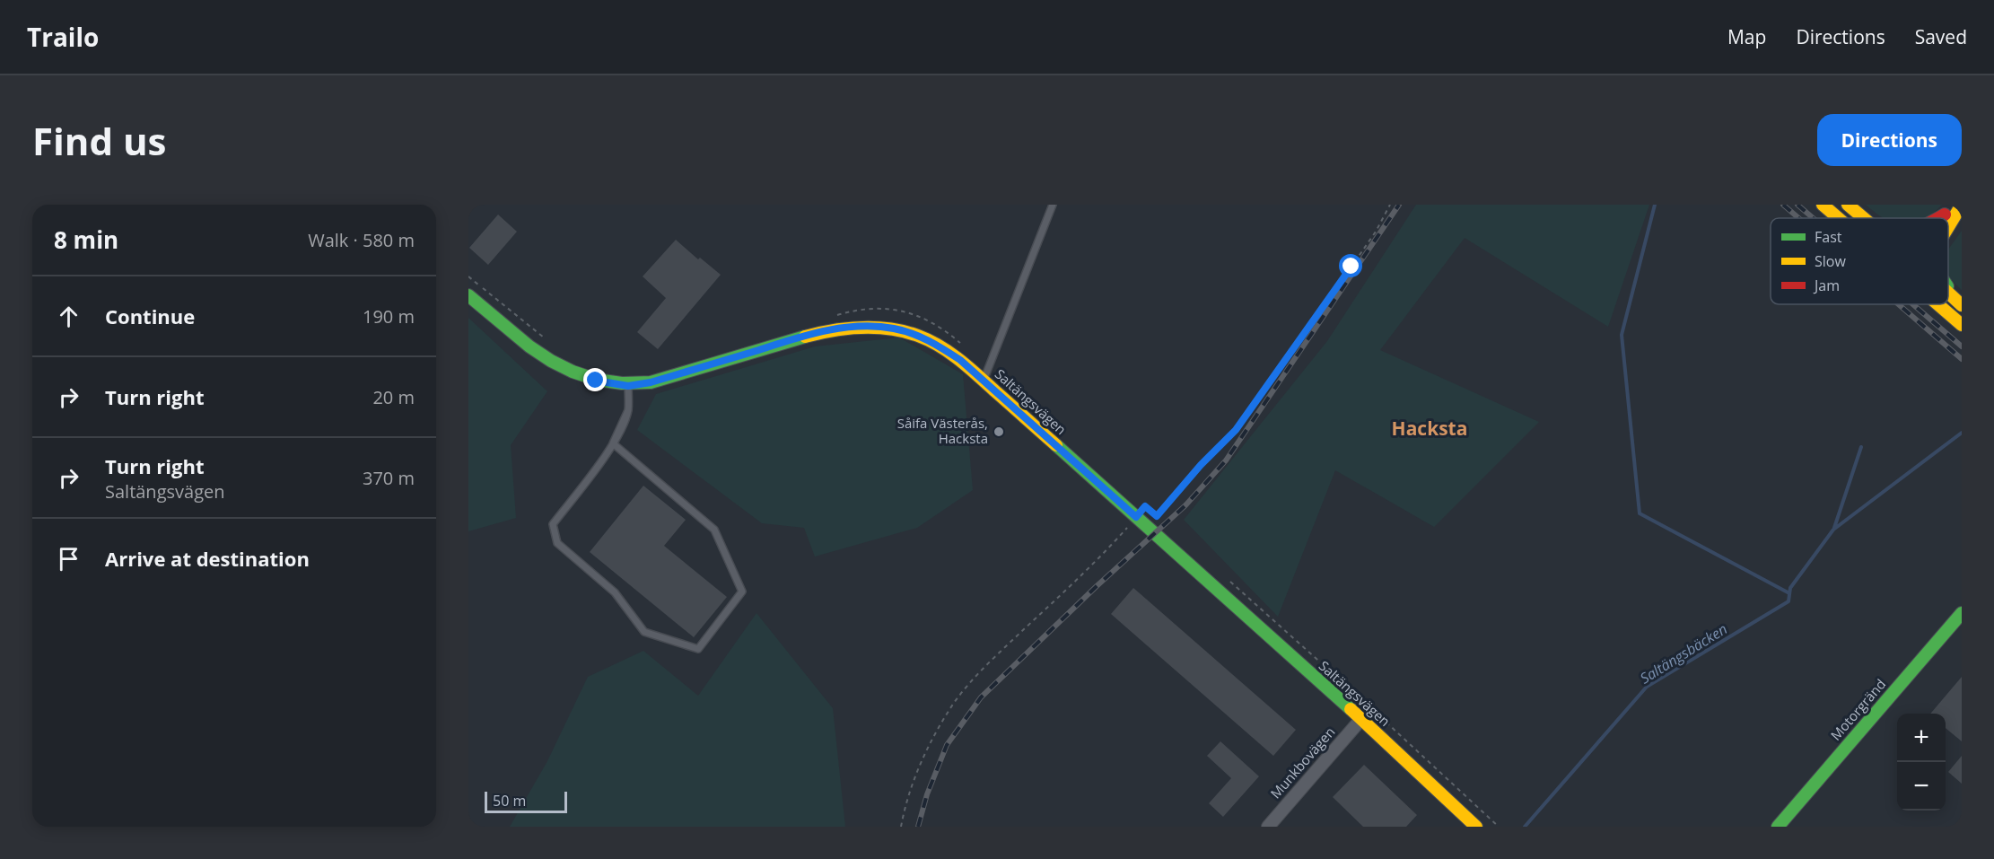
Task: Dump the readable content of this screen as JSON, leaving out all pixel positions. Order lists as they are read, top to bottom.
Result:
{
  "streets": {
    "street": ["Saltängsvägen", "Motorgränd", "Munkbovägen"]
  },
  "crossings": [
    ["Saltängsvägen", "Munkbovägen"]
  ],
  "districts": ["Hacksta"],
  "water": ["Saltängsbäcken"],
  "places": ["Såifa Västerås, Hacksta"],
  "legend": ["Fast", "Slow", "Jam"],
  "scale_bar": "50 m",
  "page": {
    "header": "Trailo",
    "nav": ["Map", "Directions", "Saved"],
    "buttons": "Directions",
    "title": "Find us",
    "heading": ["8 min", "Walk · 580 m"],
    "list": [
      ["Continue", "190 m"],
      ["Turn right", "20 m"],
      ["Turn right", "Saltängsvägen", "370 m"],
      "Arrive at destination"
    ],
    "map_buttons": ["+", "−"],
    "scale": "50 m"
  }
}
